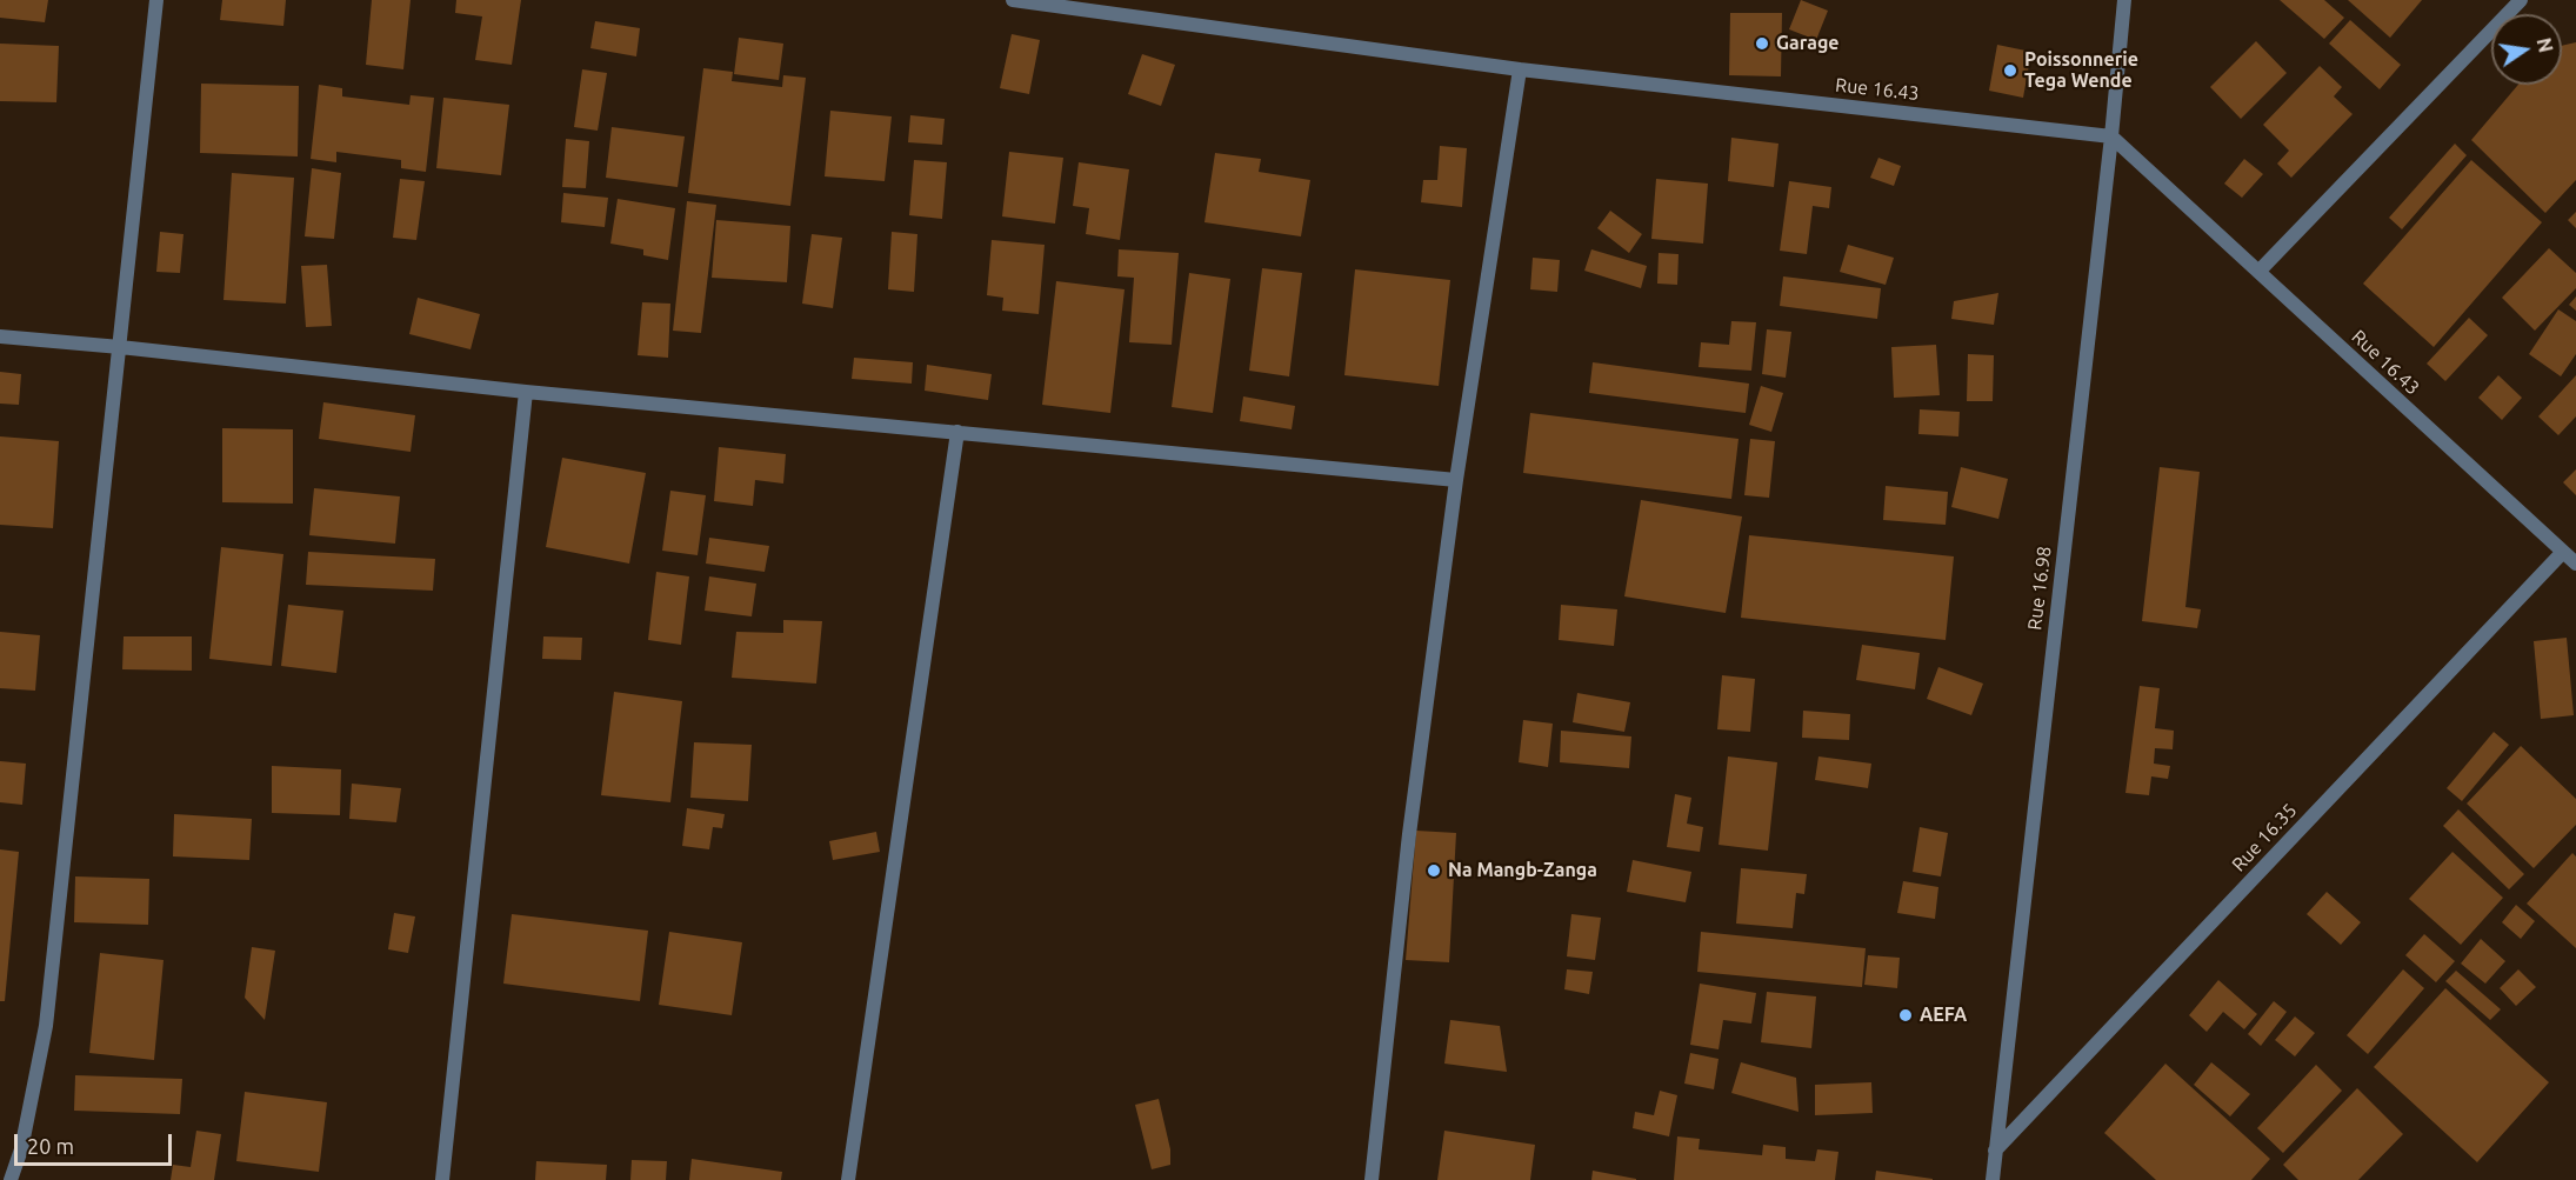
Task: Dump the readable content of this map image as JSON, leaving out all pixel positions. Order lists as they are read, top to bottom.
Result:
{
  "streets": {
    "street": ["Rue 16.43", "Rue 16.98", "Rue 16.35"]
  },
  "crossings": [
    ["Rue 16.43", "Rue 16.98"],
    ["Rue 16.43", "Rue 16.35"],
    ["Rue 16.98", "Rue 16.35"]
  ],
  "places": [
    "Garage",
    "Poissonnerie Tega Wende",
    "Na Mangb-Zanga",
    "AEFA"
  ],
  "scale_bar": "20 m",
  "north": "right"
}
